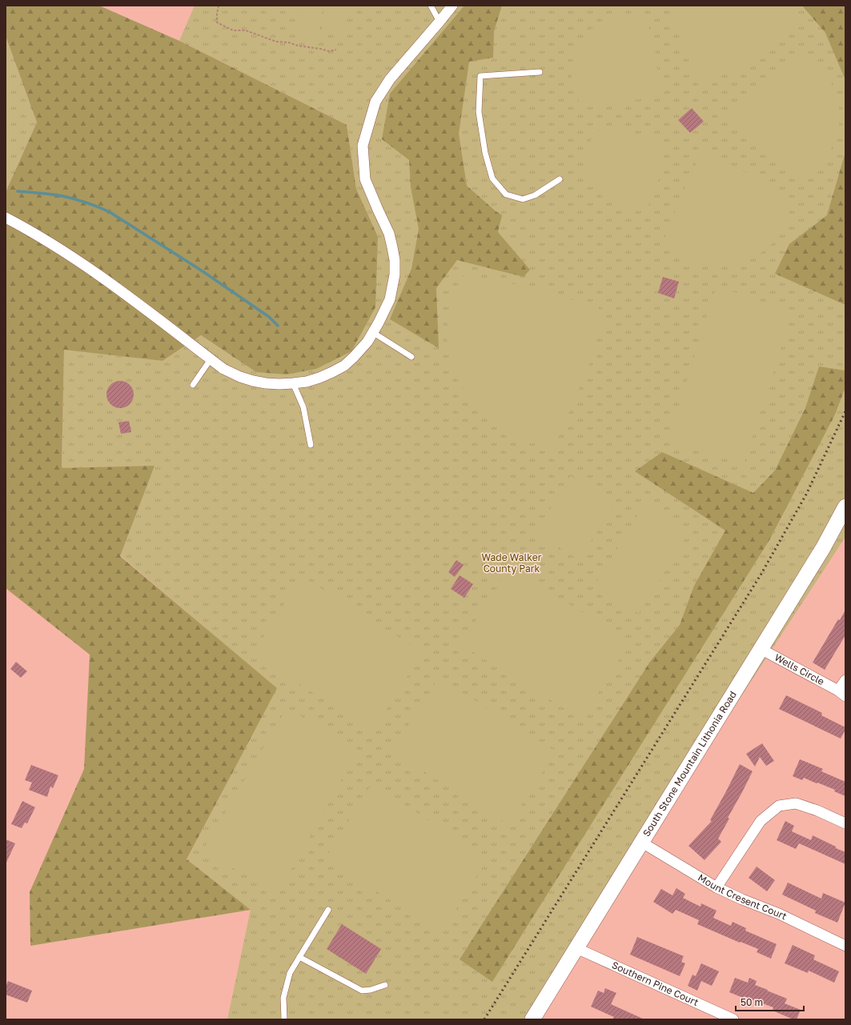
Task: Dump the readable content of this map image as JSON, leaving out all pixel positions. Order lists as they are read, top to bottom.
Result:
{
  "streets": {
    "main road": ["South Stone Mountain Lithonia Road"],
    "street": ["Wells Circle", "Mount Cresent Court", "Southern Pine Court"]
  },
  "crossings": [
    ["Wells Circle", "South Stone Mountain Lithonia Road"],
    ["South Stone Mountain Lithonia Road", "Mount Cresent Court"],
    ["South Stone Mountain Lithonia Road", "Southern Pine Court"]
  ],
  "parks": ["Wade Walker County Park"],
  "scale_bar": "50 m"
}
